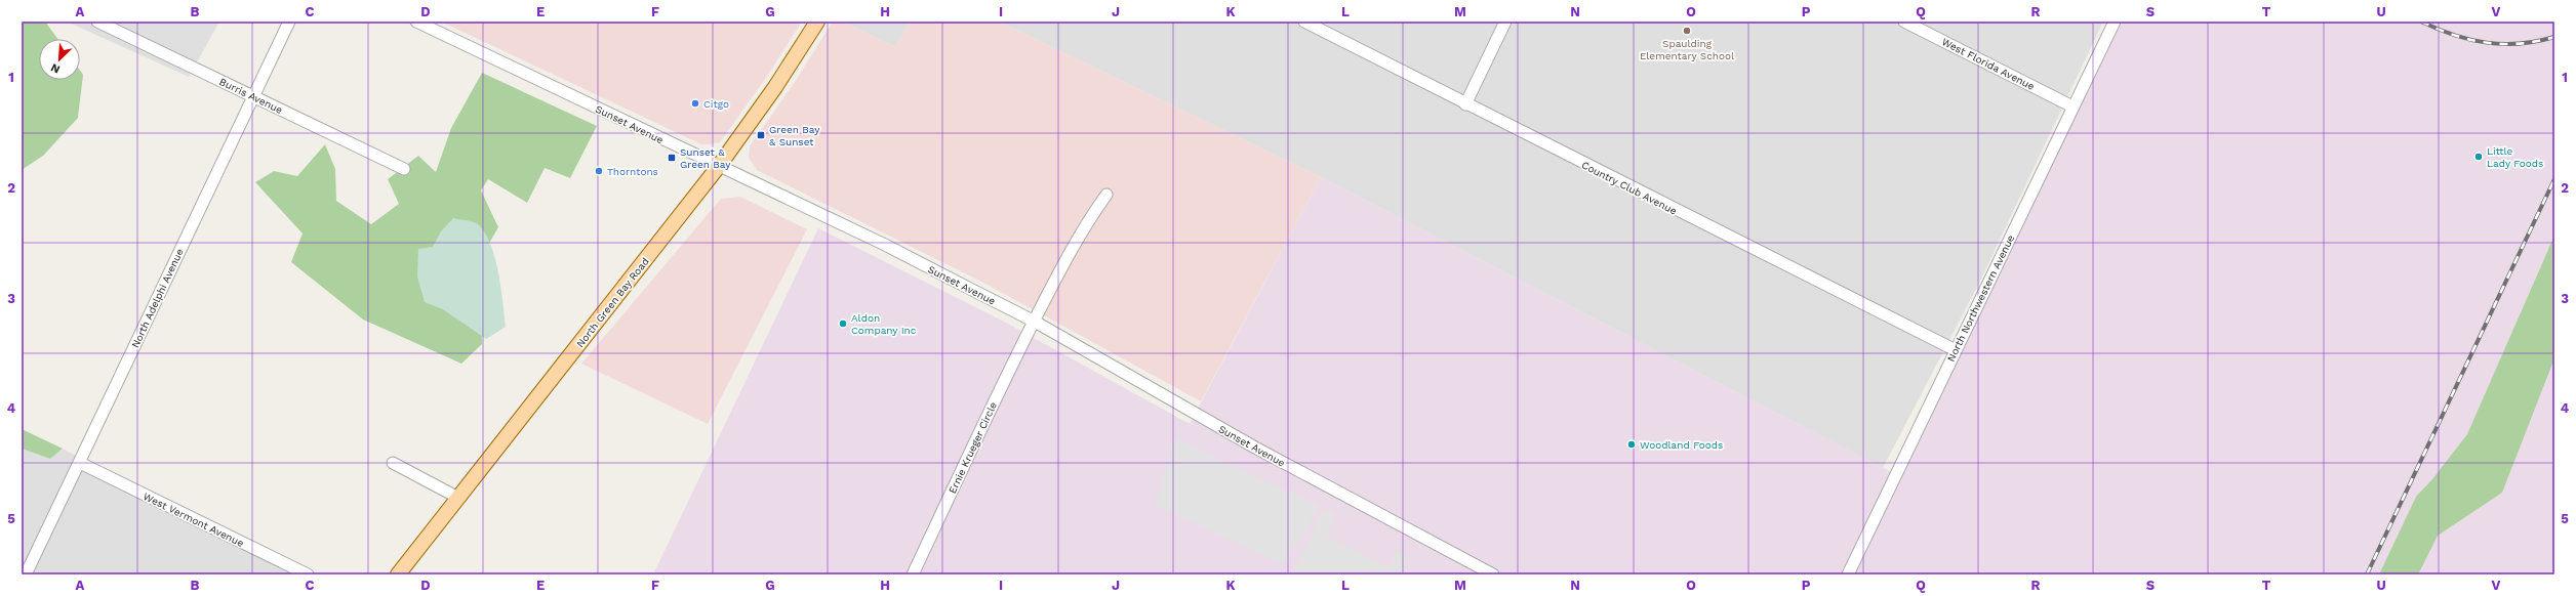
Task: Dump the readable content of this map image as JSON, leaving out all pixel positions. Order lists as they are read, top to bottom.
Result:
{
  "streets": {
    "main road": ["North Green Bay Road"],
    "street": [
      "West Florida Avenue",
      "Burris Avenue",
      "Sunset Avenue",
      "Country Club Avenue",
      "North Adelphi Avenue",
      "North Northwestern Avenue",
      "Ernie Krueger Circle",
      "West Vermont Avenue"
    ]
  },
  "crossings": [
    ["West Florida Avenue", "North Northwestern Avenue"],
    ["Burris Avenue", "North Adelphi Avenue"],
    ["Sunset Avenue", "North Green Bay Road"],
    ["Sunset Avenue", "Ernie Krueger Circle"],
    ["Country Club Avenue", "North Northwestern Avenue"],
    ["North Adelphi Avenue", "West Vermont Avenue"]
  ],
  "places": {
    "other": [
      "Spaulding Elementary School",
      "Citgo",
      "Little Lady Foods",
      "Thorntons",
      "Aldon Company Inc",
      "Woodland Foods"
    ],
    "transit": ["Green Bay & Sunset", "Sunset & Green Bay"]
  },
  "north": "bottom left",
  "grid": {
    "columns": [
      "A",
      "B",
      "C",
      "D",
      "E",
      "F",
      "G",
      "H",
      "I",
      "J",
      "K",
      "L",
      "M",
      "N",
      "O",
      "P",
      "Q",
      "R",
      "S",
      "T",
      "U",
      "V"
    ],
    "rows": [
      "1",
      "2",
      "3",
      "4",
      "5"
    ]
  }
}
